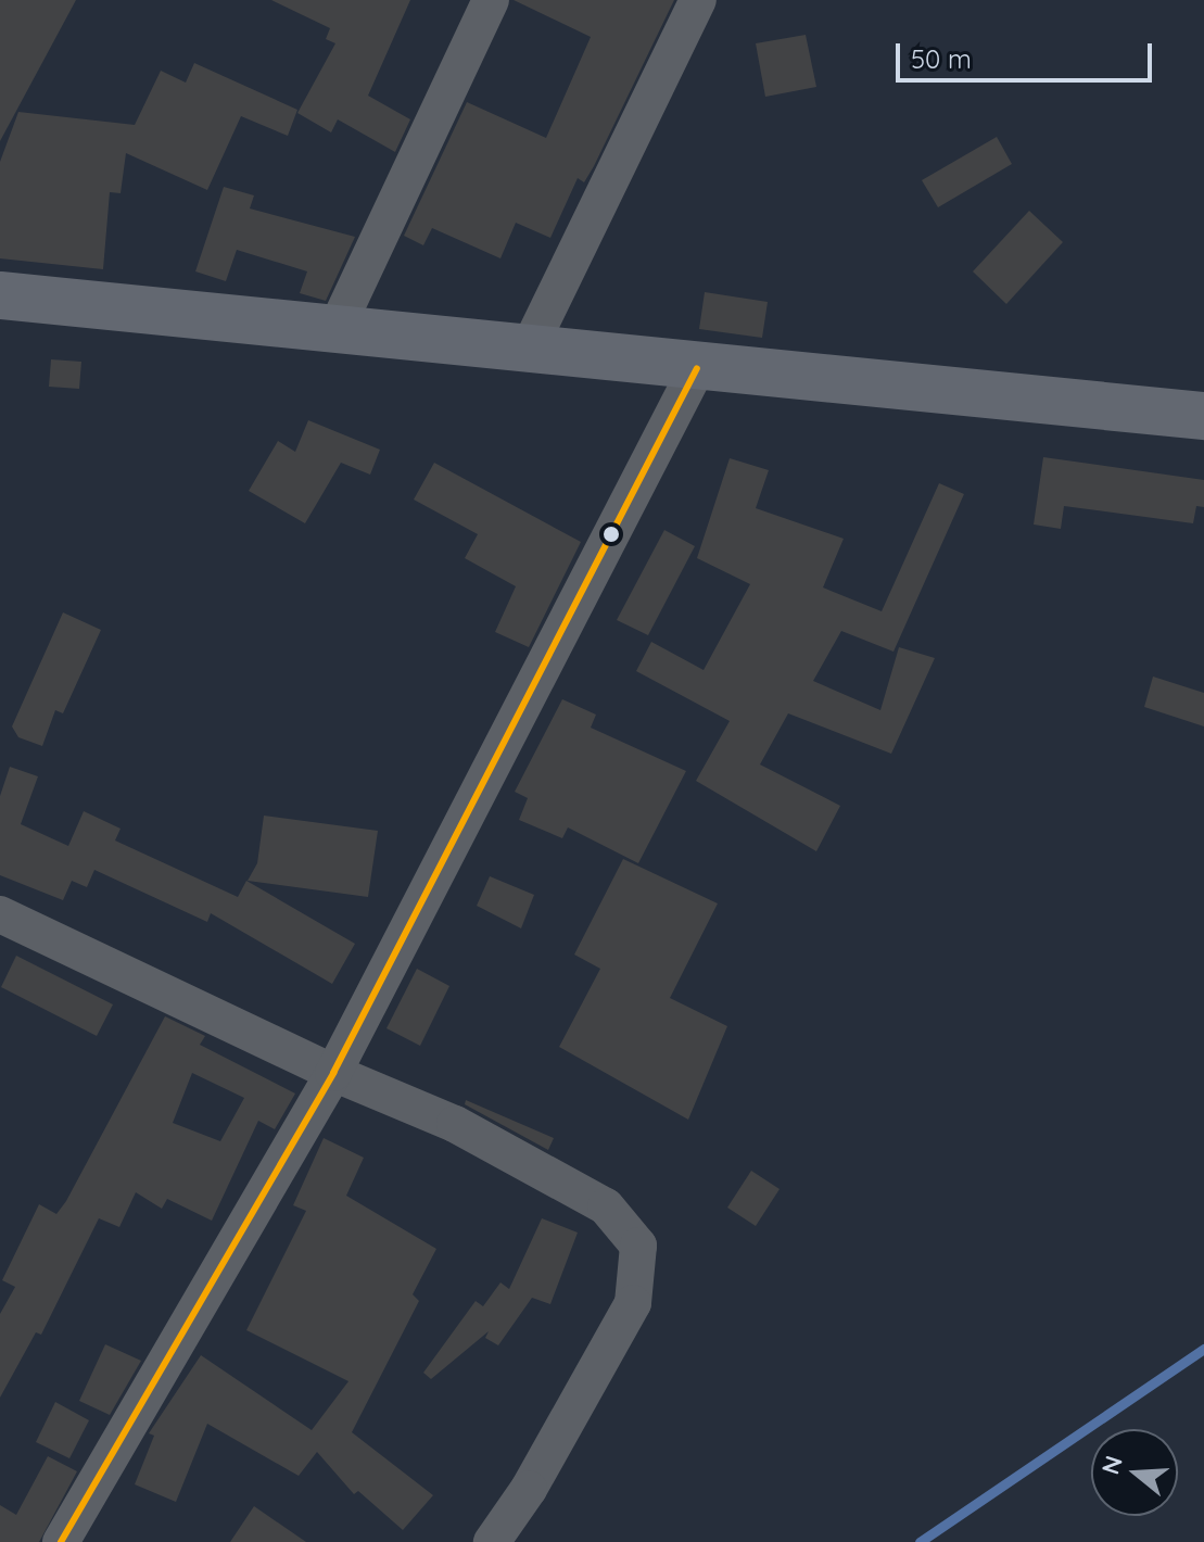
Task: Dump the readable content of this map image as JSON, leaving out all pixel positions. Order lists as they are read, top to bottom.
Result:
{
  "scale_bar": "50 m",
  "north": "left"
}
